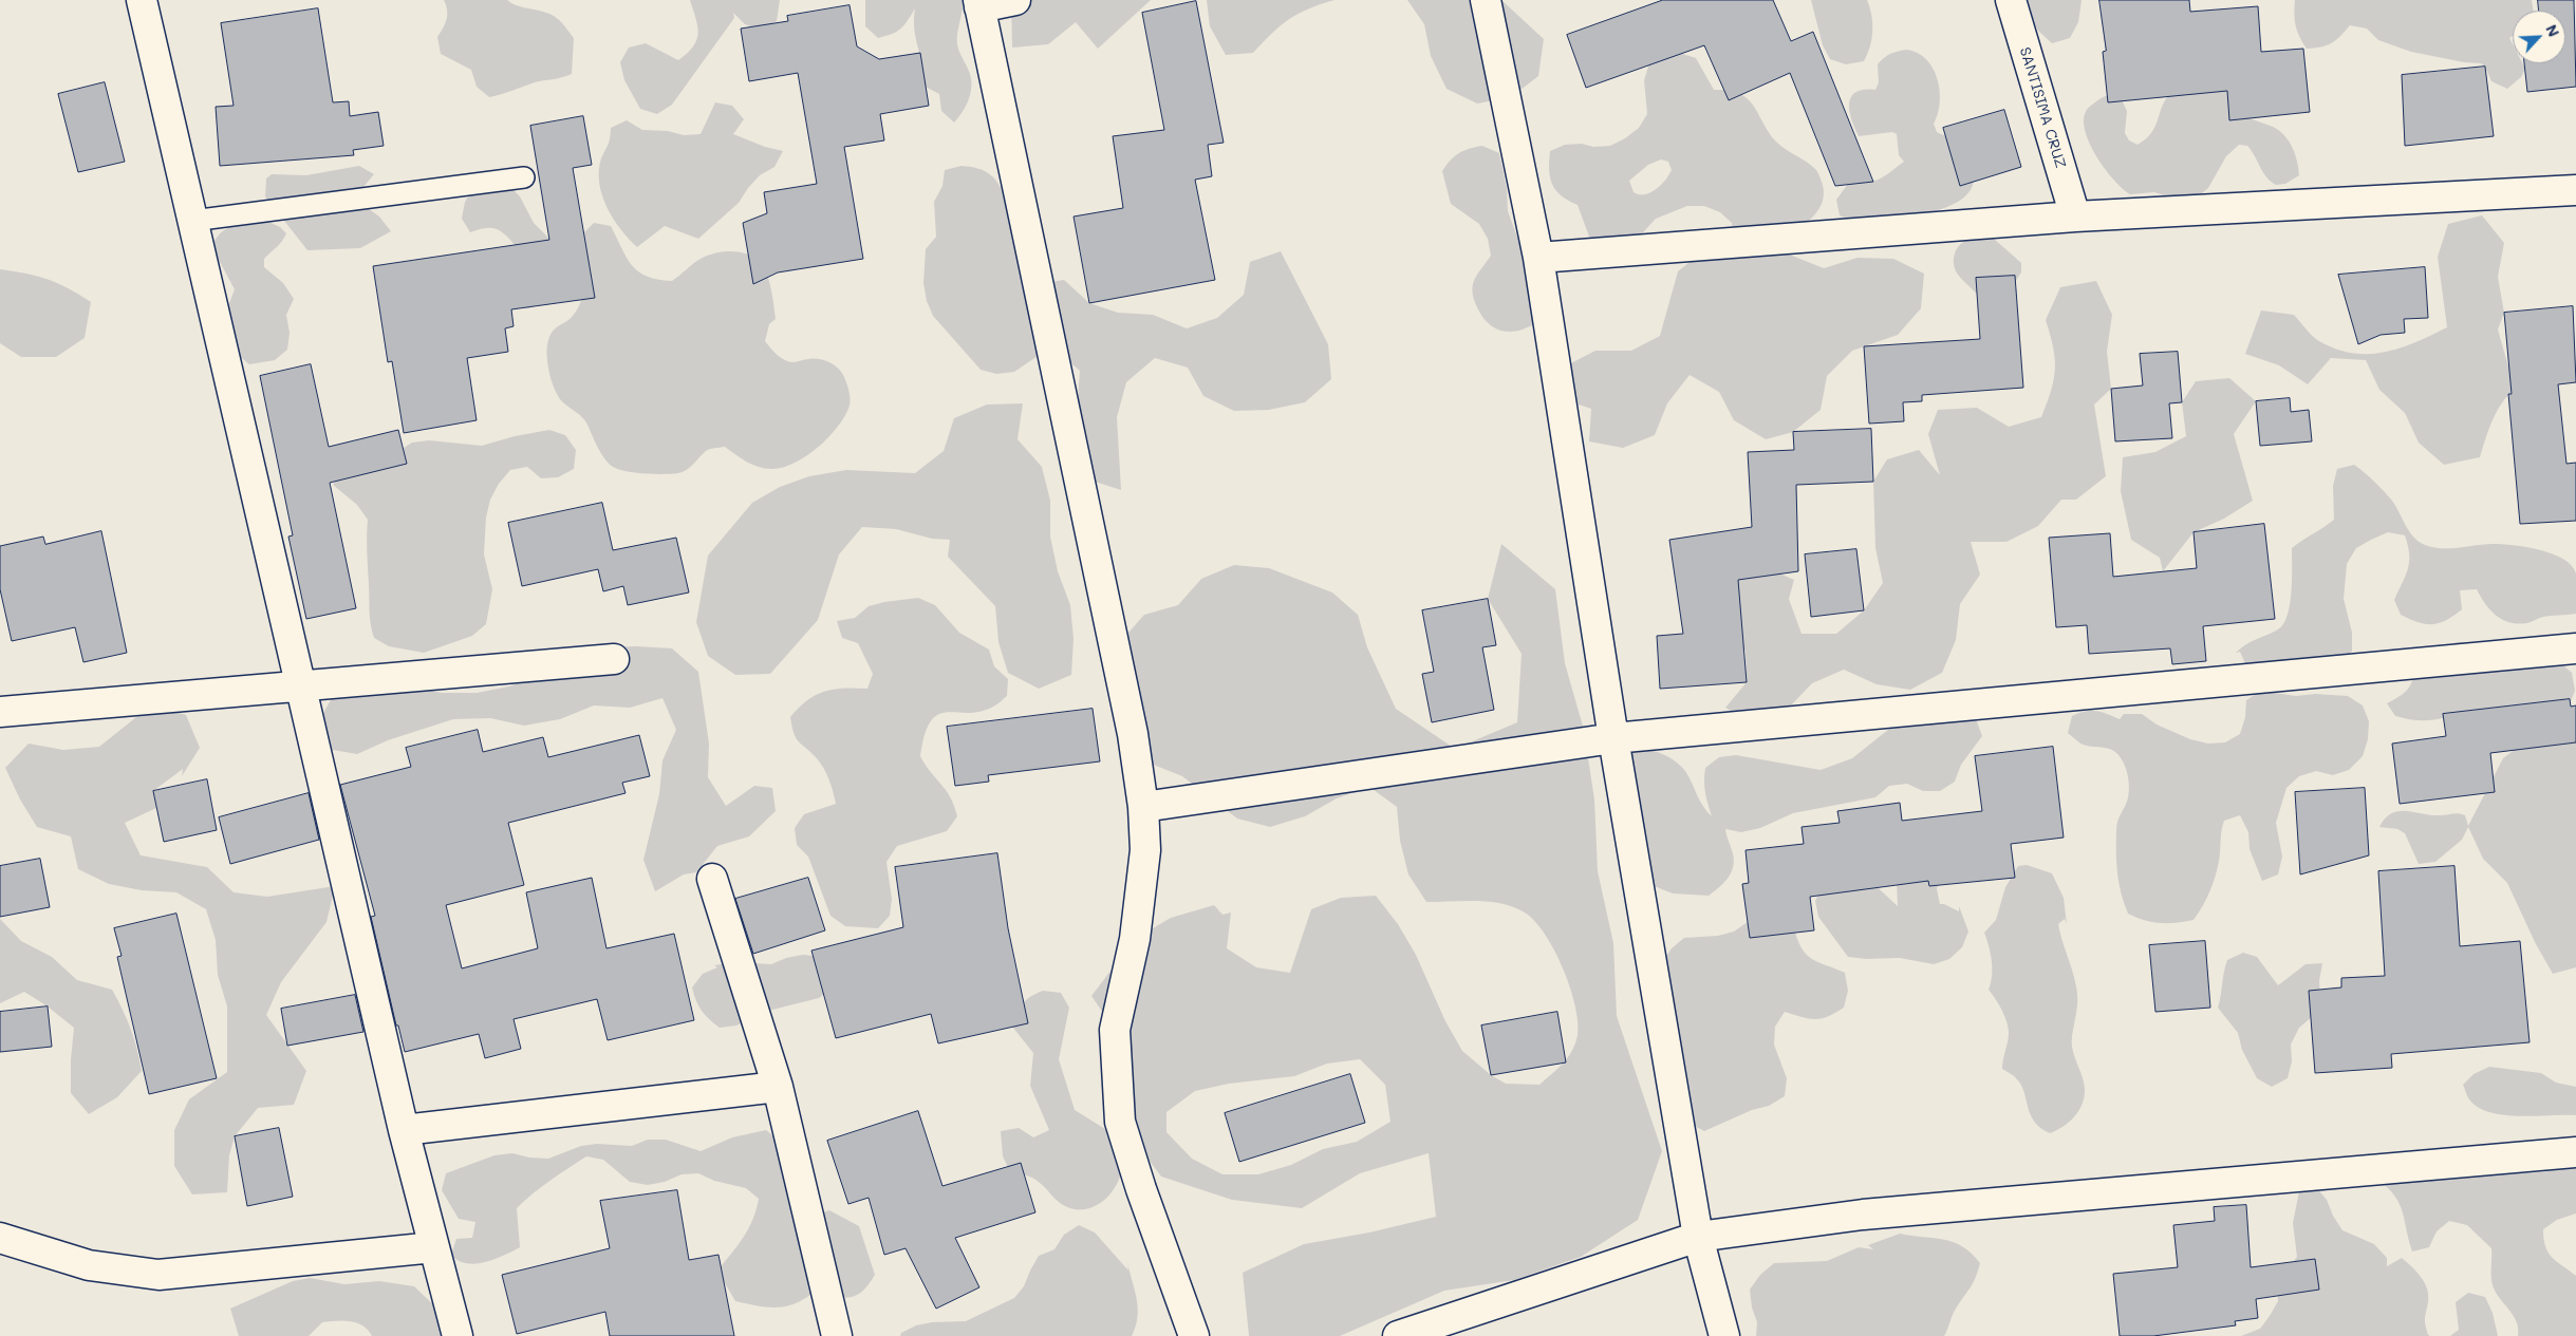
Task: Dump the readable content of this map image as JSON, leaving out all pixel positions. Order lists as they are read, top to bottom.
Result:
{
  "streets": {
    "street": ["SANTISIMA CRUZ"]
  },
  "north": "top right"
}
